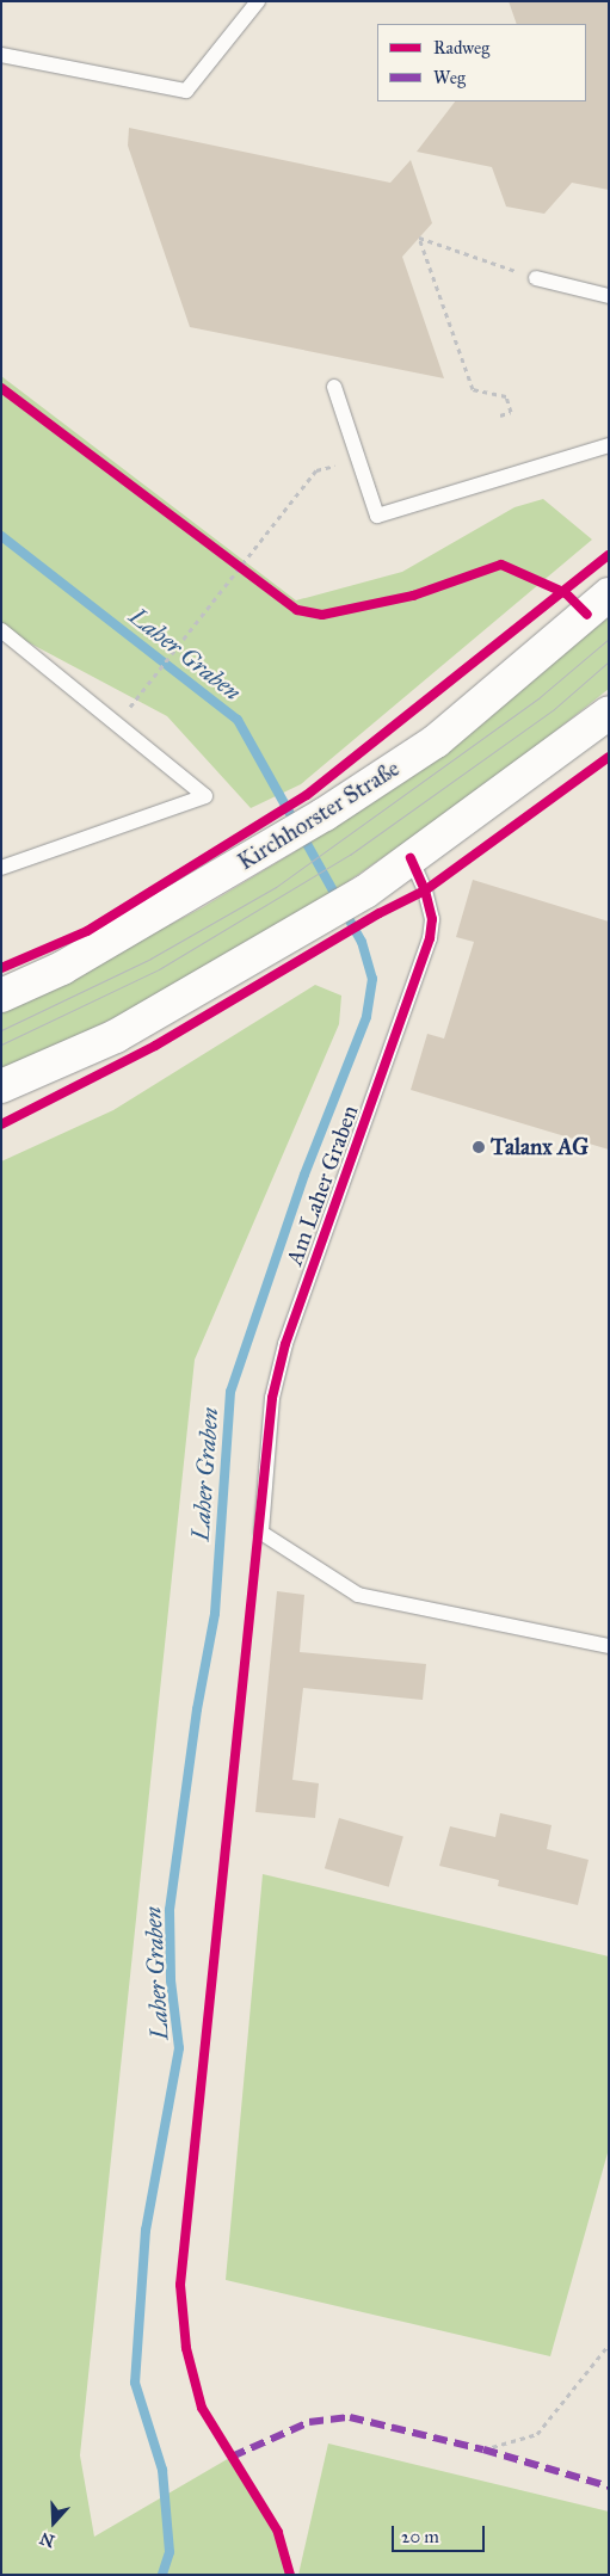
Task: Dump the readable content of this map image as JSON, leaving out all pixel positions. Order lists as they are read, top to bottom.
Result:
{
  "streets": {
    "main road": ["Kirchhorster Straße"],
    "lane": ["Am Laher Graben"]
  },
  "water": ["Laher Graben"],
  "places": ["Talanx AG"],
  "legend": ["Radweg", "Weg"],
  "scale_bar": "20 m",
  "north": "bottom"
}
